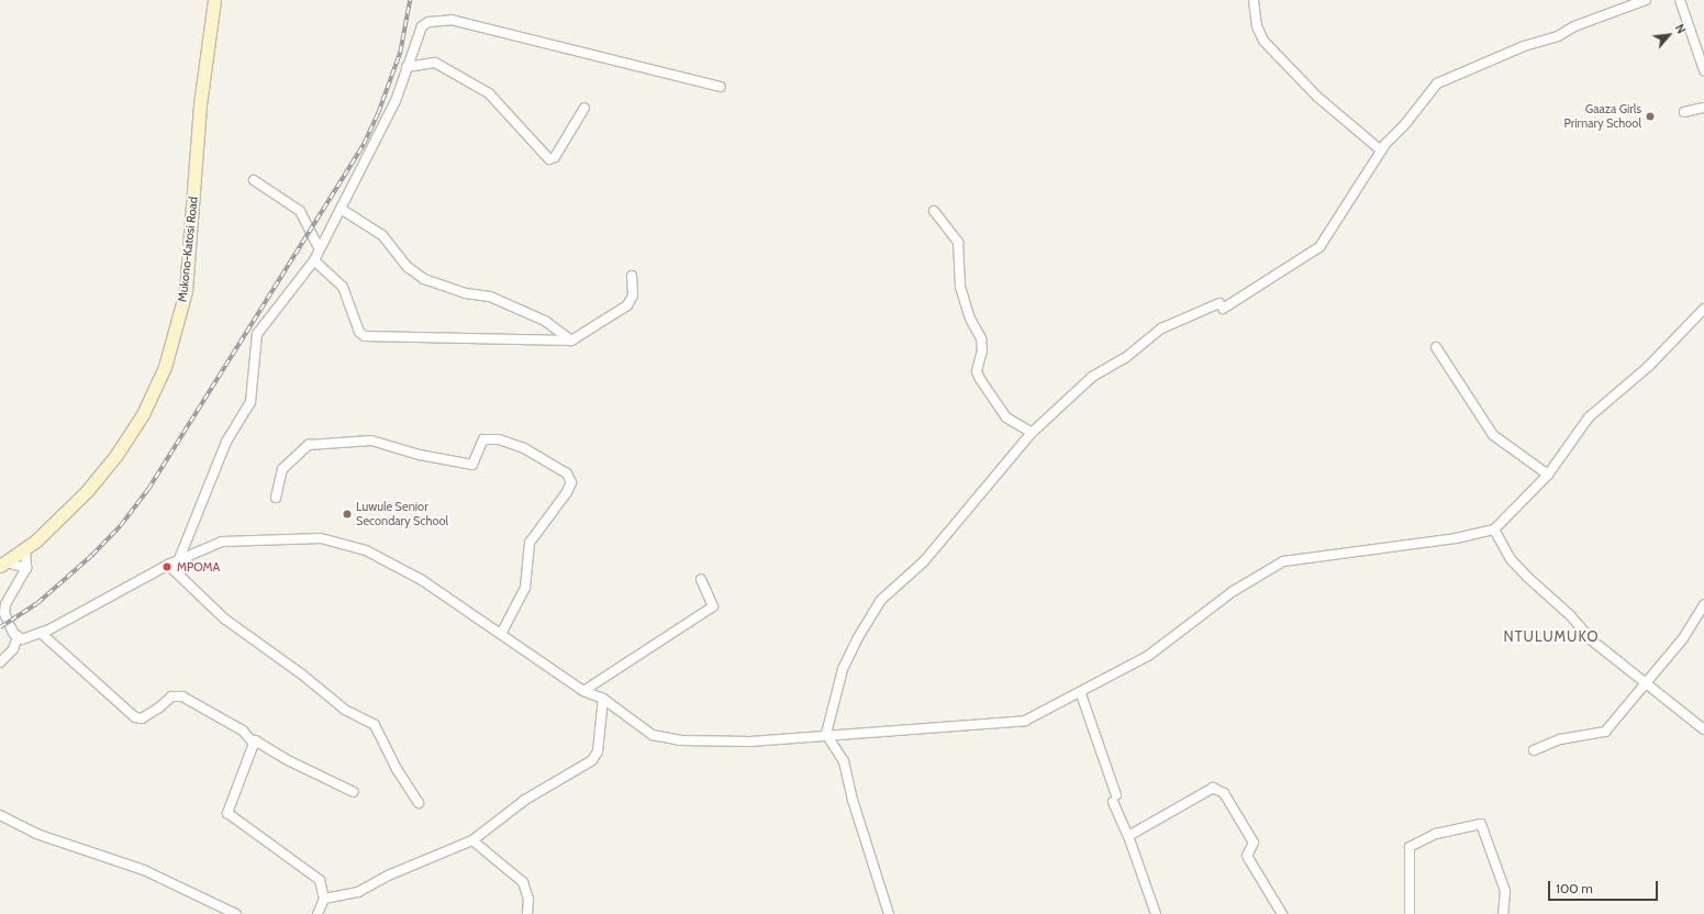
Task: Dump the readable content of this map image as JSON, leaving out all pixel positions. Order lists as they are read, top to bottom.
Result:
{
  "streets": {
    "main road": ["Mukono-Katosi Road"]
  },
  "districts": ["NTULUMUKO"],
  "places": ["Gaaza Girls Primary School", "Luwule Senior Secondary School", "MPOMA"],
  "scale_bar": "100 m",
  "north": "top right"
}
